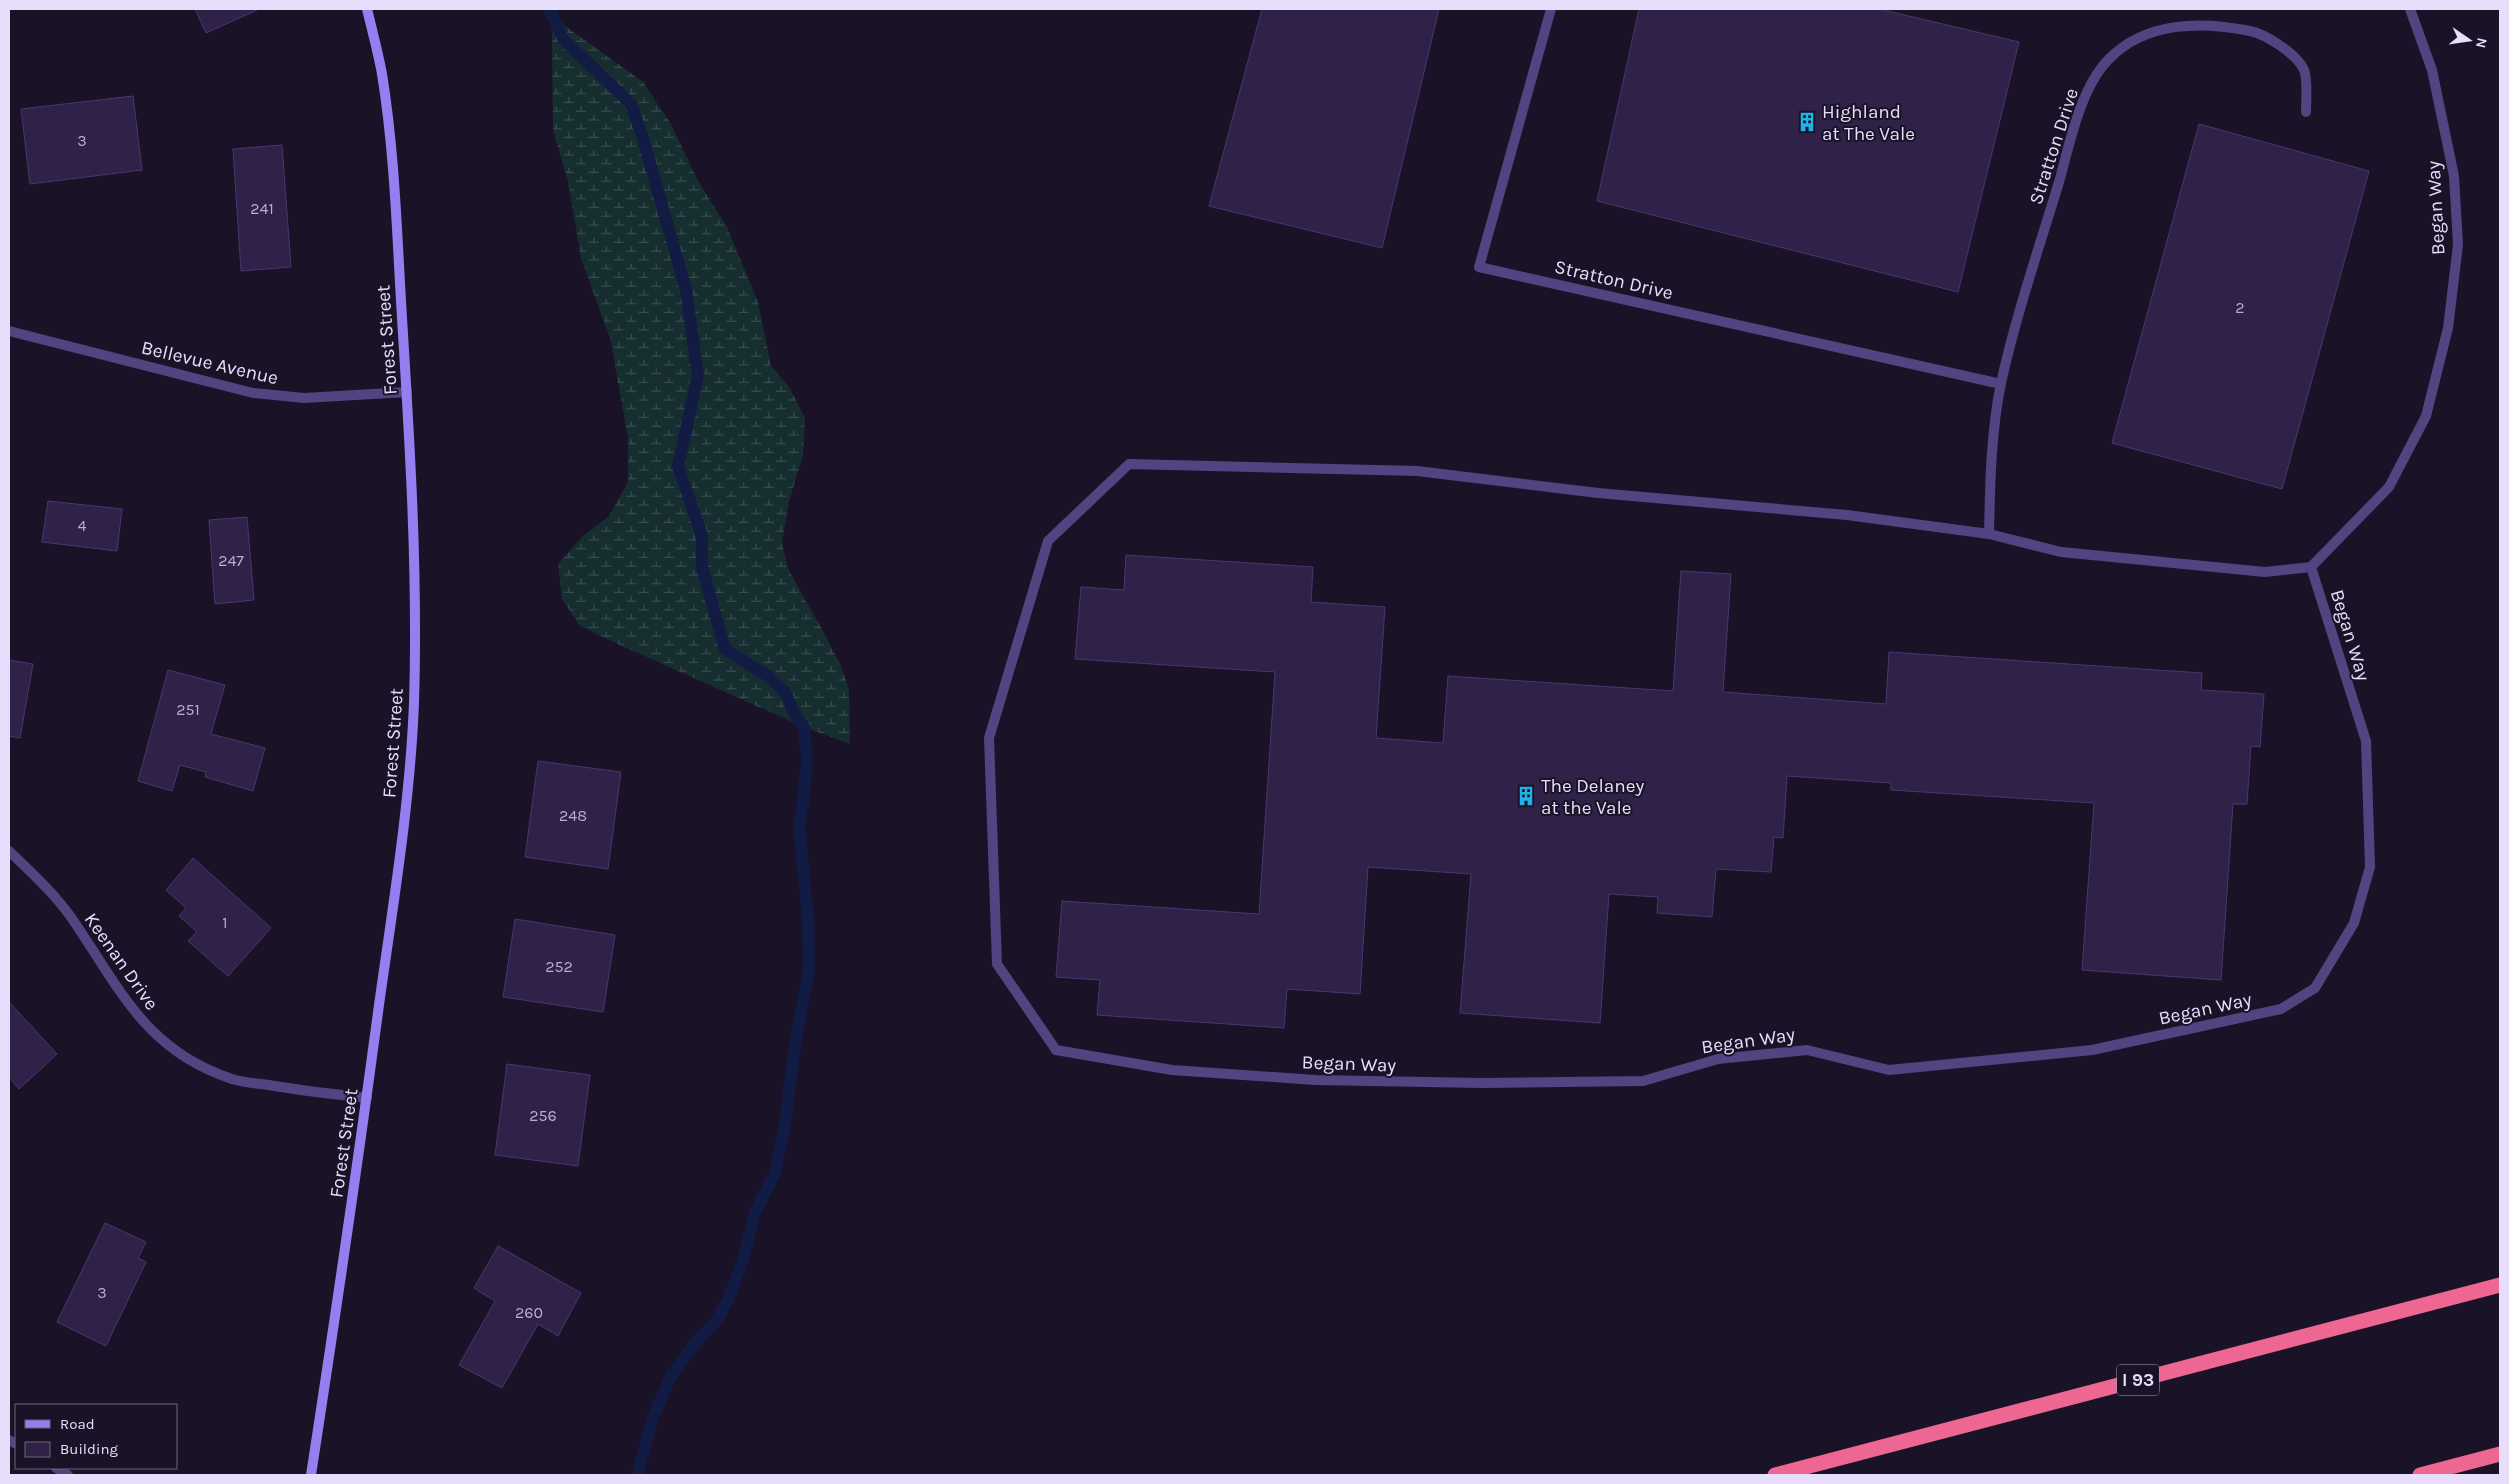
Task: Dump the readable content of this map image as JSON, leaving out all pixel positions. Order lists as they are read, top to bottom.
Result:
{
  "streets": {
    "highway": ["I 93"],
    "main road": ["Forest Street"],
    "street": [
      "Stratton Drive",
      "Began Way",
      "Bellevue Avenue",
      "Keenan Drive"
    ]
  },
  "crossings": [
    ["Stratton Drive", "Began Way"],
    ["Forest Street", "Bellevue Avenue"],
    ["Forest Street", "Keenan Drive"]
  ],
  "places": {
    "building": ["Highland at The Vale", "The Delaney at the Vale"]
  },
  "house_numbers": [
    "3",
    "241",
    "2",
    "4",
    "247",
    "251",
    "248",
    "1",
    "252",
    "256",
    "3",
    "260"
  ],
  "legend": ["Road", "Building"],
  "north": "right"
}
